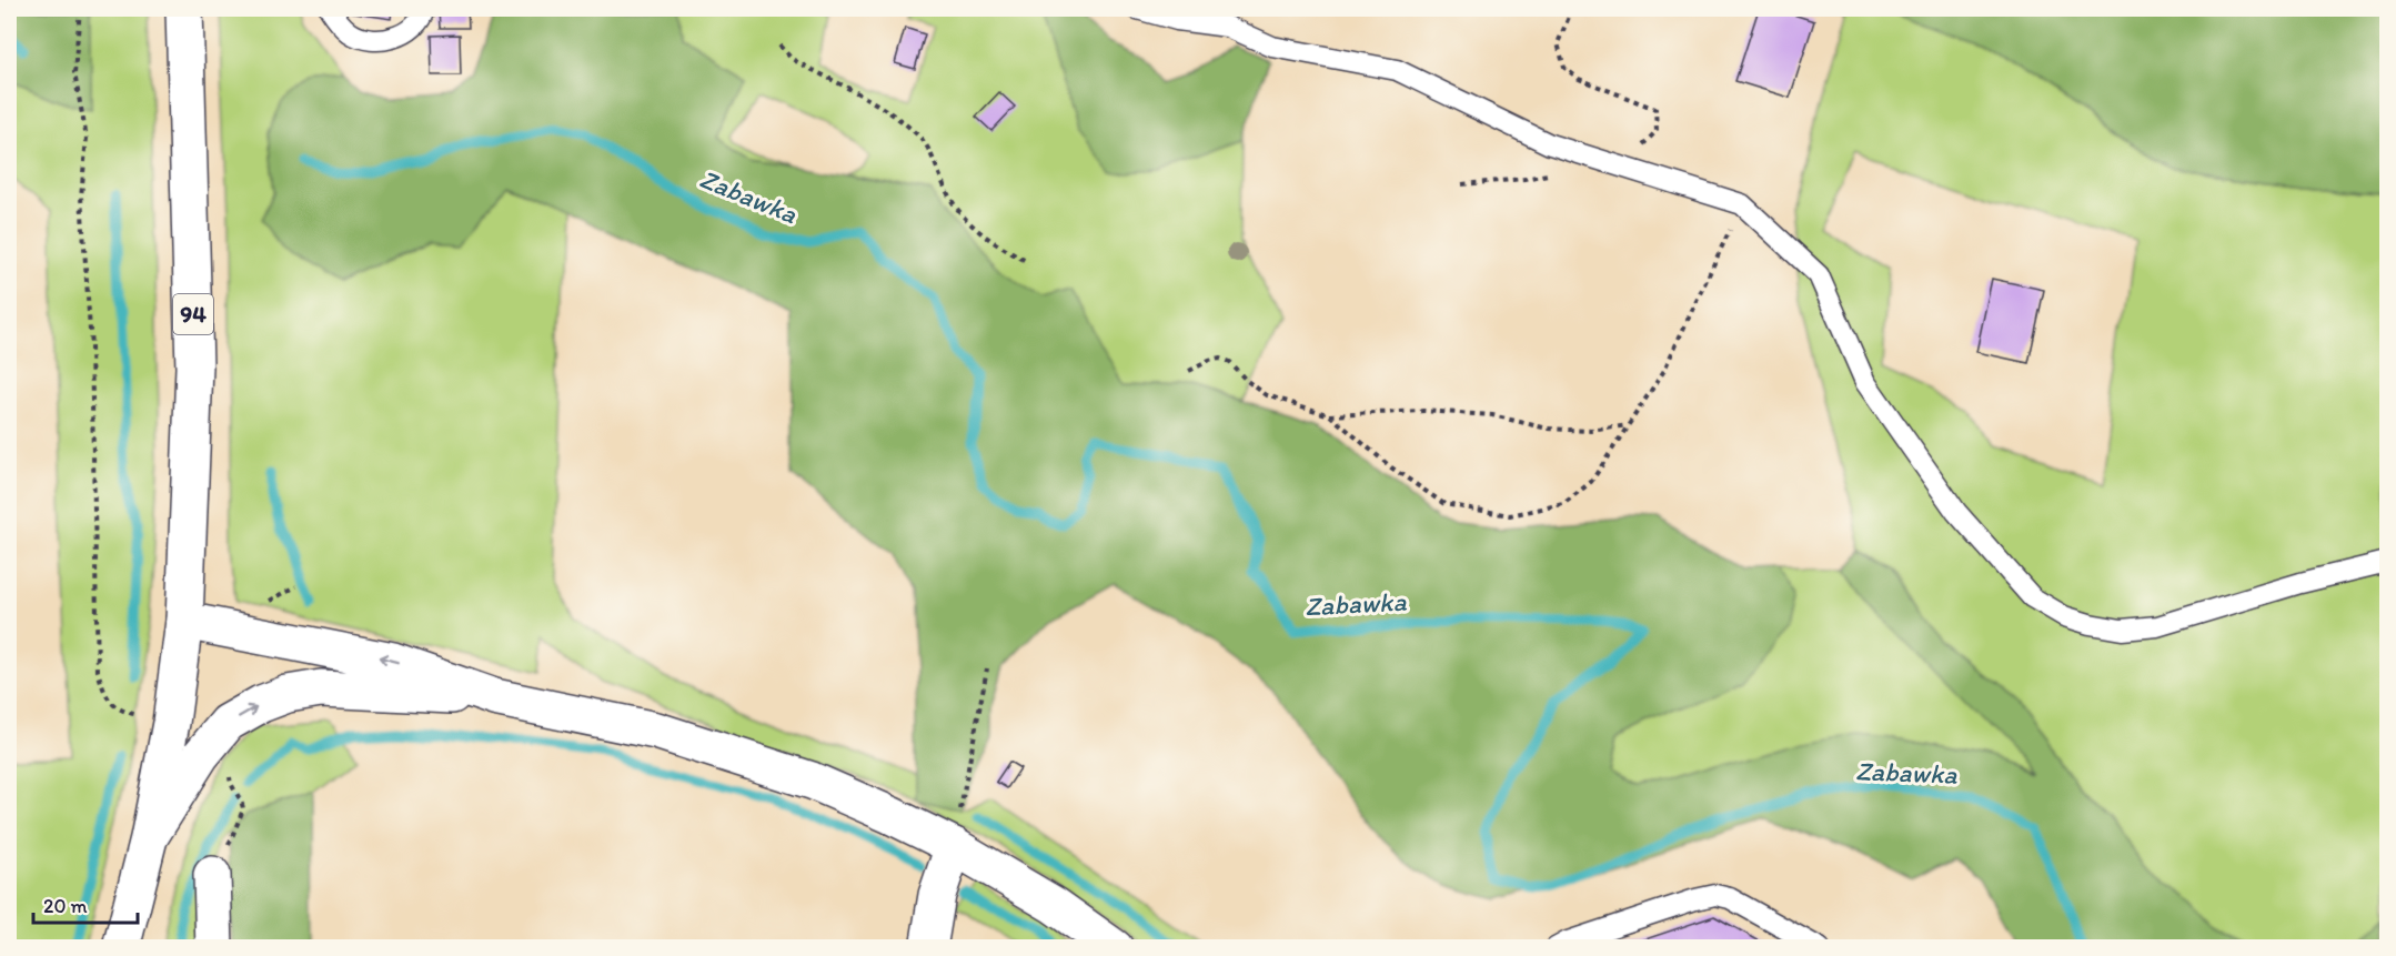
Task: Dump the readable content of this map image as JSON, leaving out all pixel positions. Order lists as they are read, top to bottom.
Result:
{
  "streets": {
    "main road": ["94"]
  },
  "water": ["Zabawka"],
  "scale_bar": "20 m"
}
